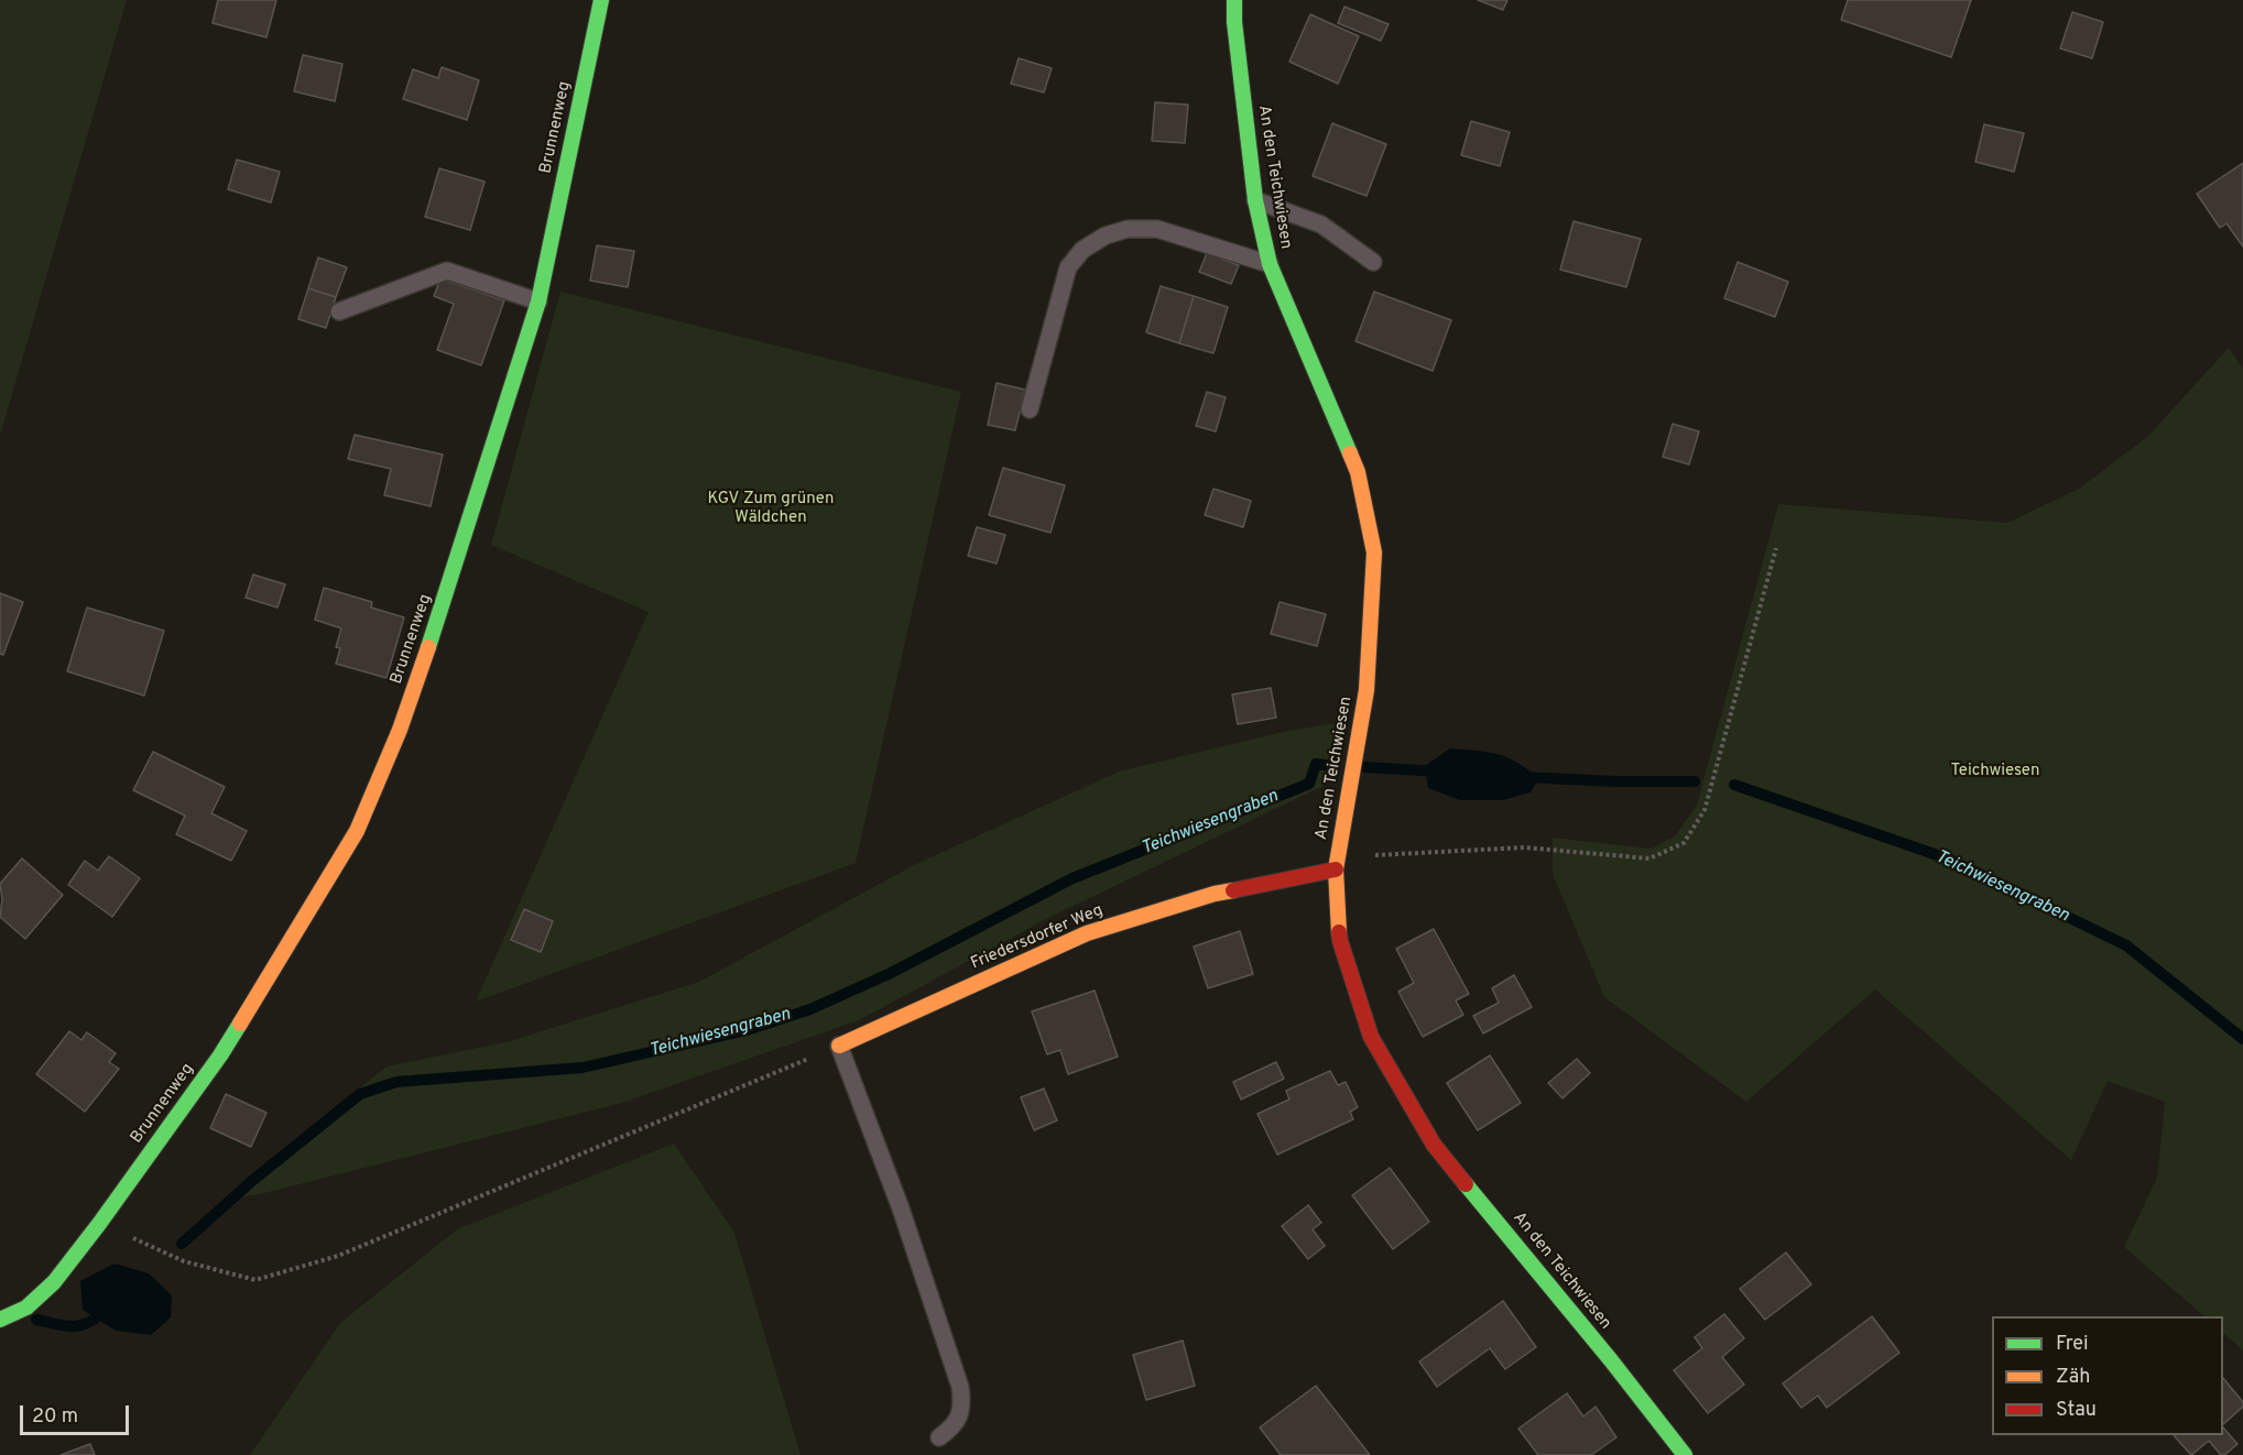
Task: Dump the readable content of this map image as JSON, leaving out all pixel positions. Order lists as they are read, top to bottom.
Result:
{
  "streets": {
    "street": ["Brunnenweg", "An den Teichwiesen", "Friedersdorfer Weg"]
  },
  "crossings": [
    ["An den Teichwiesen", "Friedersdorfer Weg"]
  ],
  "water": ["Teichwiesengraben"],
  "parks": ["KGV Zum grünen Wäldchen", "Teichwiesen"],
  "legend": ["Frei", "Zäh", "Stau"],
  "scale_bar": "20 m"
}
